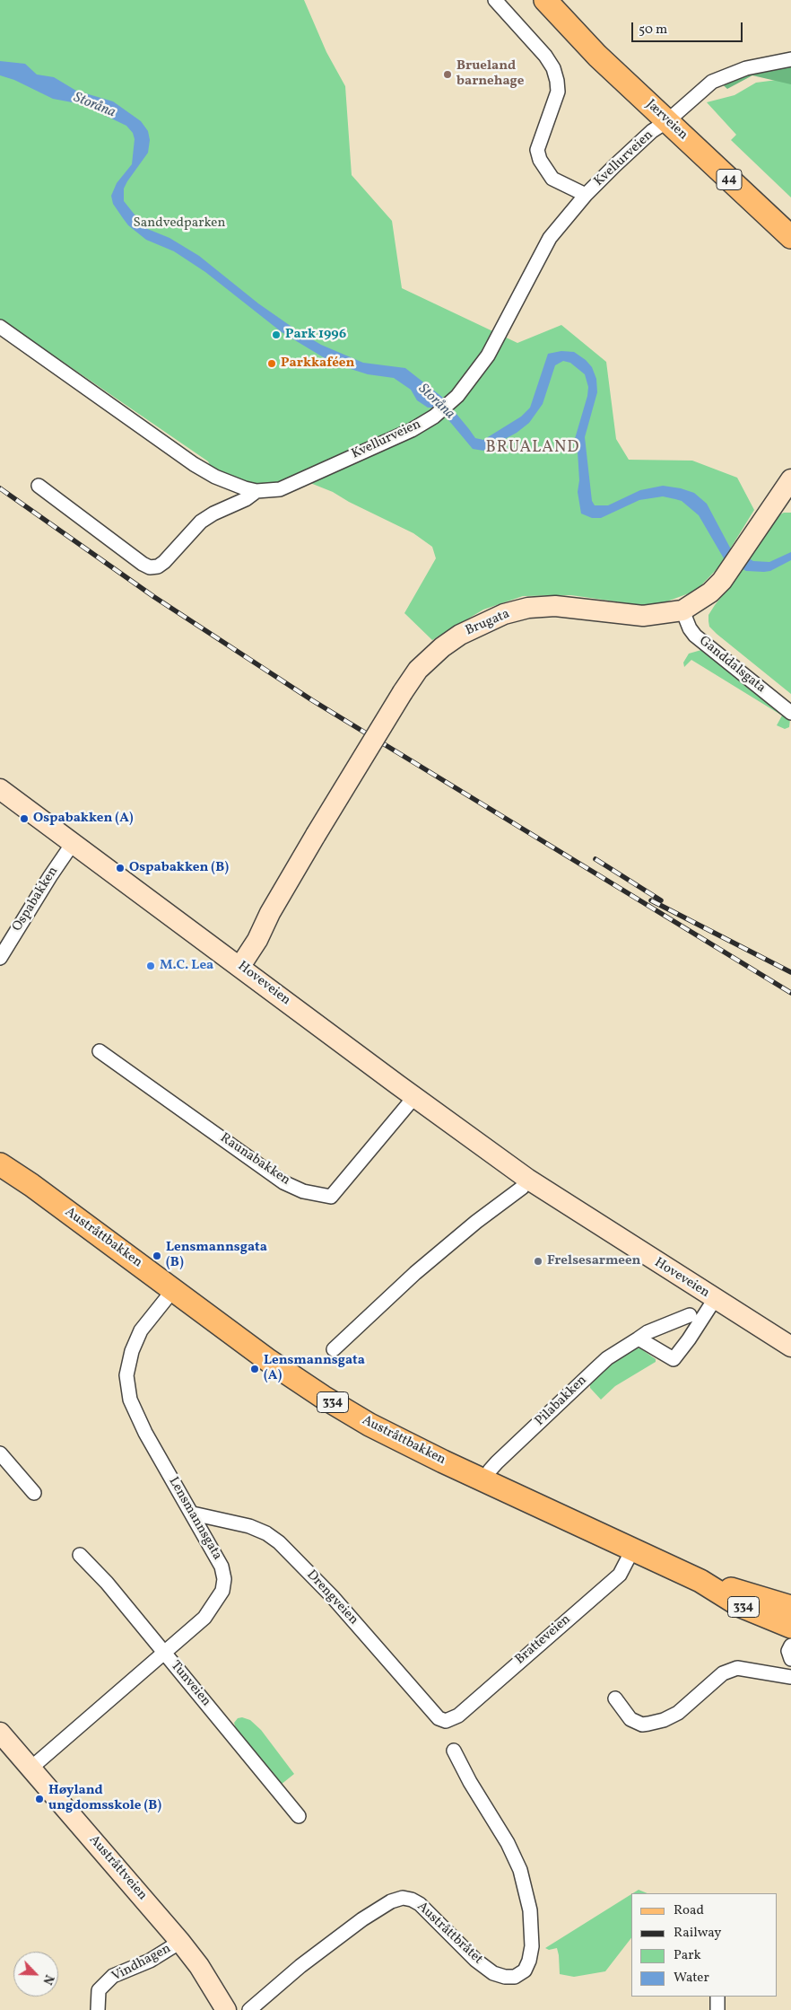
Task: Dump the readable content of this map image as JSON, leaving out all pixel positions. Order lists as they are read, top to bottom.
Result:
{
  "streets": {
    "main road": [
      "Jærveien",
      "44",
      "Brugata",
      "Hoveveien",
      "Austråttbakken",
      "334",
      "Austråttveien"
    ],
    "street": [
      "Kvellurveien",
      "Ganddalsgata",
      "Ospabakken",
      "Raunabakken",
      "Pilabakken",
      "Lensmannsgata",
      "Drengveien",
      "Bratteveien",
      "Tunveien",
      "Austråttbråtet",
      "Vindhagen"
    ]
  },
  "crossings": [
    ["Jærveien", "Kvellurveien"],
    ["Brugata", "Ganddalsgata"],
    ["Brugata", "Hoveveien"],
    ["Ospabakken", "Hoveveien"],
    ["Hoveveien", "Raunabakken"],
    ["Austråttbakken", "Lensmannsgata"],
    ["Austråttbakken", "Bratteveien"],
    ["Lensmannsgata", "Drengveien"],
    ["Lensmannsgata", "Tunveien"],
    ["Lensmannsgata", "Austråttveien"],
    ["Drengveien", "Bratteveien"],
    ["Austråttveien", "Vindhagen"]
  ],
  "districts": ["BRUALAND"],
  "water": ["Storåna"],
  "parks": ["Sandvedparken"],
  "places": [
    "Brueland barnehage",
    "Park 1996",
    "Parkkaféen",
    "Ospabakken (A)",
    "Ospabakken (B)",
    "M.C. Lea",
    "Lensmannsgata (B)",
    "Frelsesarmeen",
    "Lensmannsgata (A)",
    "Høyland ungdomsskole (B)"
  ],
  "legend": [
    "Road",
    "Railway",
    "Park",
    "Water"
  ],
  "scale_bar": "50 m",
  "north": "bottom right"
}
